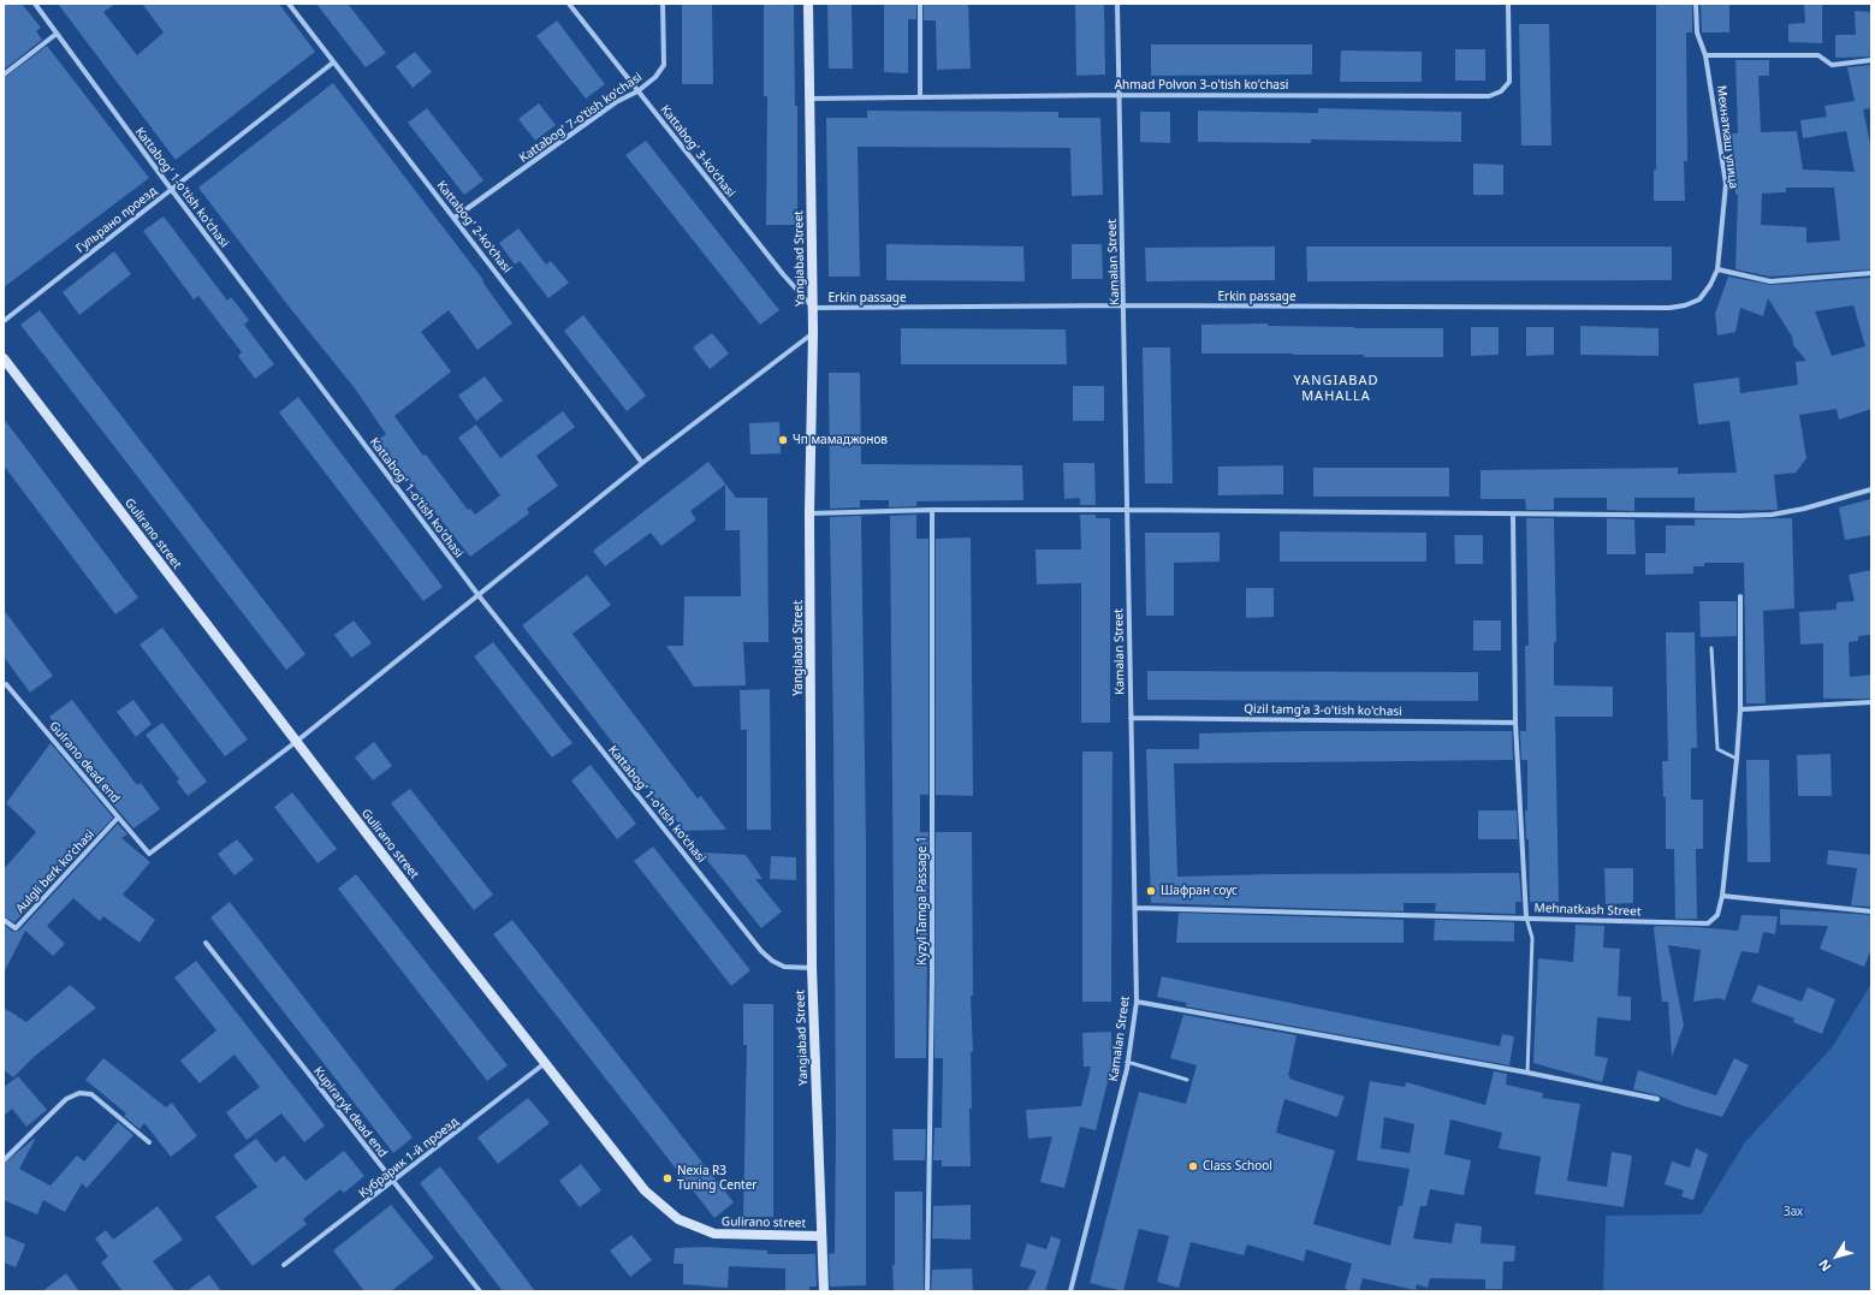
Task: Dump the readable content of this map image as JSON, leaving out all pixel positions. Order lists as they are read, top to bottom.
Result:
{
  "streets": {
    "street": [
      "Ahmad Polvon 3-o'tish ko'chasi",
      "Kattabog' 7-o'tish ko'chasi",
      "Мехнаткаш улица",
      "Kattabog' 3-ko'chasi",
      "Kattabog' 1-o'tish ko'chasi",
      "Гульрано проезд",
      "Kattabog' 2-ko'chasi",
      "Yangiabad Street",
      "Kamalan Street",
      "Erkin passage",
      "Gulirano street",
      "Qizil tamg'a 3-o'tish ko'chasi",
      "Gulrano dead end",
      "Aulgli berk koʻchasi",
      "Kyzyl Tamga Passage 1",
      "Mehnatkash Street",
      "Kupiraryk dead end",
      "Кубрарик 1-й проезд"
    ]
  },
  "crossings": [
    ["Ahmad Polvon 3-o'tish ko'chasi", "Yangiabad Street"],
    ["Ahmad Polvon 3-o'tish ko'chasi", "Kamalan Street"],
    ["Kattabog' 7-o'tish ko'chasi", "Kattabog' 3-ko'chasi"],
    ["Kattabog' 7-o'tish ko'chasi", "Kattabog' 2-ko'chasi"],
    ["Мехнаткаш улица", "Erkin passage"],
    ["Kattabog' 3-ko'chasi", "Yangiabad Street"],
    ["Kattabog' 3-ko'chasi", "Erkin passage"],
    ["Kattabog' 1-o'tish ko'chasi", "Гульрано проезд"],
    ["Kattabog' 1-o'tish ko'chasi", "Yangiabad Street"],
    ["Гульрано проезд", "Kattabog' 2-ko'chasi"],
    ["Yangiabad Street", "Erkin passage"],
    ["Yangiabad Street", "Gulirano street"],
    ["Kamalan Street", "Erkin passage"],
    ["Kamalan Street", "Qizil tamg'a 3-o'tish ko'chasi"],
    ["Kamalan Street", "Mehnatkash Street"],
    ["Gulirano street", "Gulrano dead end"],
    ["Gulirano street", "Кубрарик 1-й проезд"],
    ["Gulrano dead end", "Aulgli berk koʻchasi"],
    ["Kupiraryk dead end", "Кубрарик 1-й проезд"]
  ],
  "districts": ["YANGIABAD MAHALLA"],
  "parks": ["Зах"],
  "places": [
    "Чп мамаджонов",
    "Шафран соус",
    "Class School",
    "Nexia R3 Tuning Center"
  ],
  "north": "bottom left"
}
